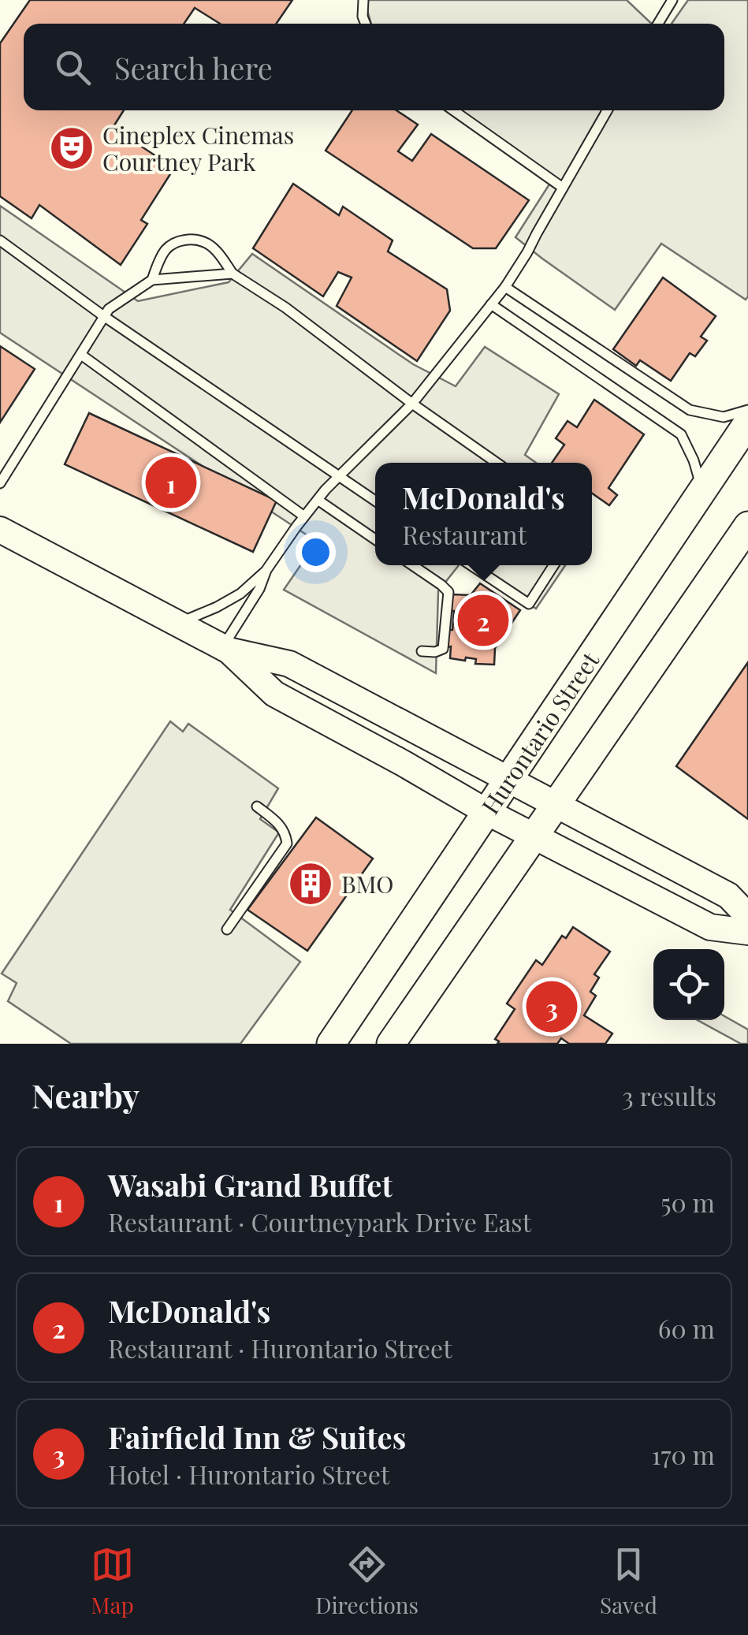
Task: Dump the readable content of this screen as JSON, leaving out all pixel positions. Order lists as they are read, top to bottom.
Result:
{
  "streets": {
    "main road": ["Hurontario Street"]
  },
  "places": {
    "theatre": ["Cineplex Cinemas Courtney Park"],
    "building": ["BMO"]
  },
  "page": {
    "search": "Search here",
    "pins": ["1", "2", "3"],
    "popup": ["McDonald's", "Restaurant"],
    "heading": ["Nearby", "3 results"],
    "list": [
      {
        "mark": "1",
        "name": "Wasabi Grand Buffet",
        "note": "Restaurant · Courtneypark Drive East",
        "value": "50 m"
      },
      {
        "mark": "2",
        "name": "McDonald's",
        "note": "Restaurant · Hurontario Street",
        "value": "60 m"
      },
      {
        "mark": "3",
        "name": "Fairfield Inn & Suites",
        "note": "Hotel · Hurontario Street",
        "value": "170 m"
      }
    ],
    "nav": ["Map", "Directions", "Saved"]
  }
}
